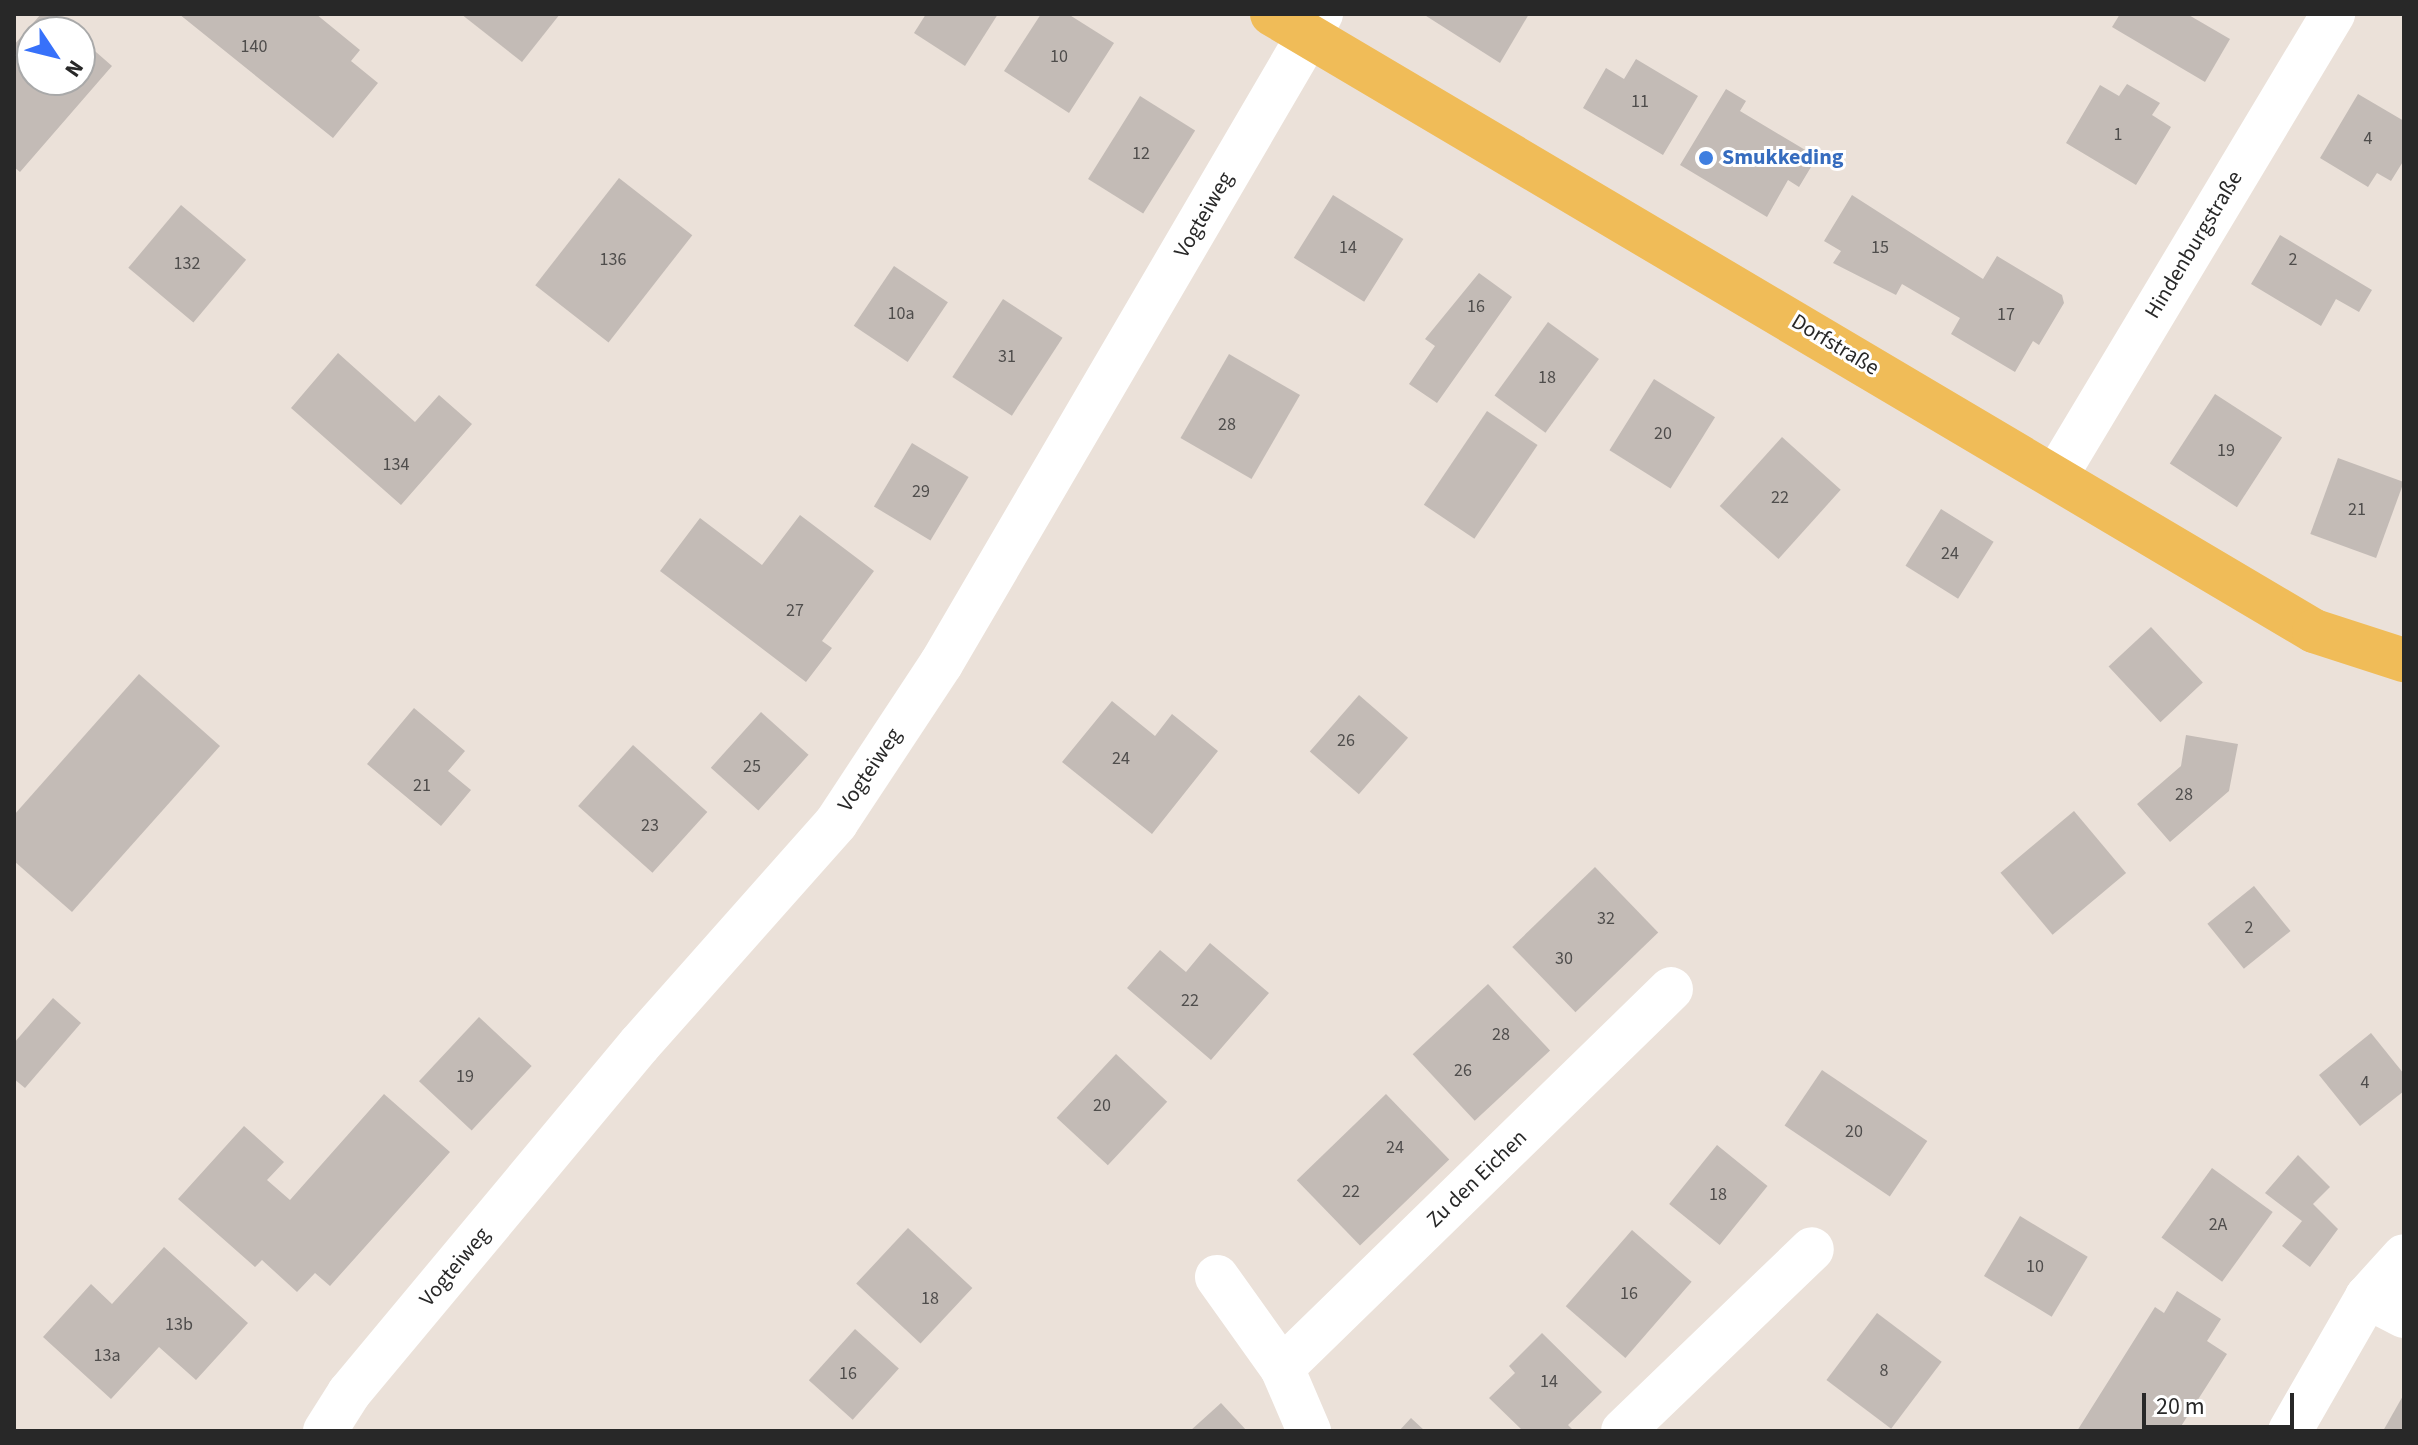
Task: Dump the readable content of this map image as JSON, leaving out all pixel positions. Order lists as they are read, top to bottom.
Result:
{
  "streets": {
    "main road": ["Dorfstraße"],
    "street": ["Vogteiweg", "Hindenburgstraße", "Zu den Eichen"]
  },
  "crossings": [
    ["Vogteiweg", "Dorfstraße"],
    ["Hindenburgstraße", "Dorfstraße"]
  ],
  "places": ["Smukkeding"],
  "house_numbers": [
    "140",
    "10",
    "11",
    "1",
    "4",
    "12",
    "14",
    "15",
    "136",
    "2",
    "132",
    "16",
    "10a",
    "17",
    "31",
    "18",
    "28",
    "20",
    "19",
    "134",
    "29",
    "22",
    "21",
    "24",
    "27",
    "26",
    "24",
    "25",
    "21",
    "28",
    "23",
    "32",
    "2",
    "30",
    "22",
    "28",
    "26",
    "19",
    "4",
    "20",
    "20",
    "24",
    "22",
    "18",
    "2A",
    "10",
    "16",
    "18",
    "13b",
    "13a",
    "8",
    "16",
    "14"
  ],
  "scale_bar": "20 m",
  "north": "bottom right"
}
